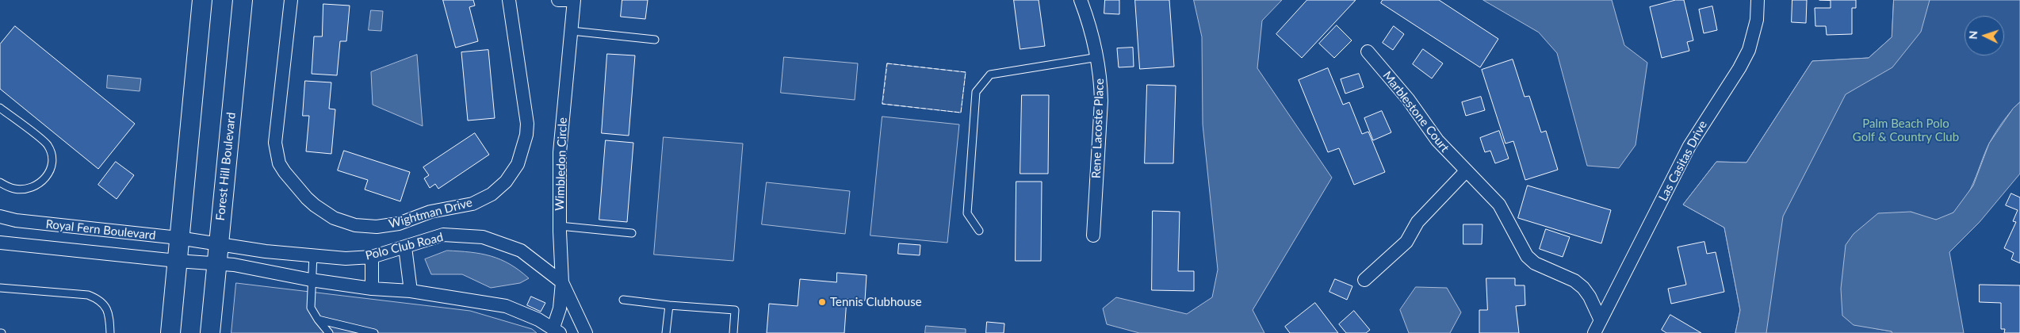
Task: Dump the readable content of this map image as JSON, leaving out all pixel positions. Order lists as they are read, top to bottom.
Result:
{
  "streets": {
    "main road": ["Forest Hill Boulevard"],
    "street": [
      "Marblestone Court",
      "Rene Lacoste Place",
      "Las Casitas Drive",
      "Wimbledon Circle",
      "Wightman Drive",
      "Royal Fern Boulevard",
      "Polo Club Road"
    ]
  },
  "crossings": [
    ["Marblestone Court", "Las Casitas Drive"],
    ["Wimbledon Circle", "Polo Club Road"],
    ["Forest Hill Boulevard", "Royal Fern Boulevard"],
    ["Forest Hill Boulevard", "Polo Club Road"],
    ["Royal Fern Boulevard", "Polo Club Road"]
  ],
  "parks": ["Palm Beach Polo Golf & Country Club"],
  "places": ["Tennis Clubhouse"],
  "north": "left"
}
